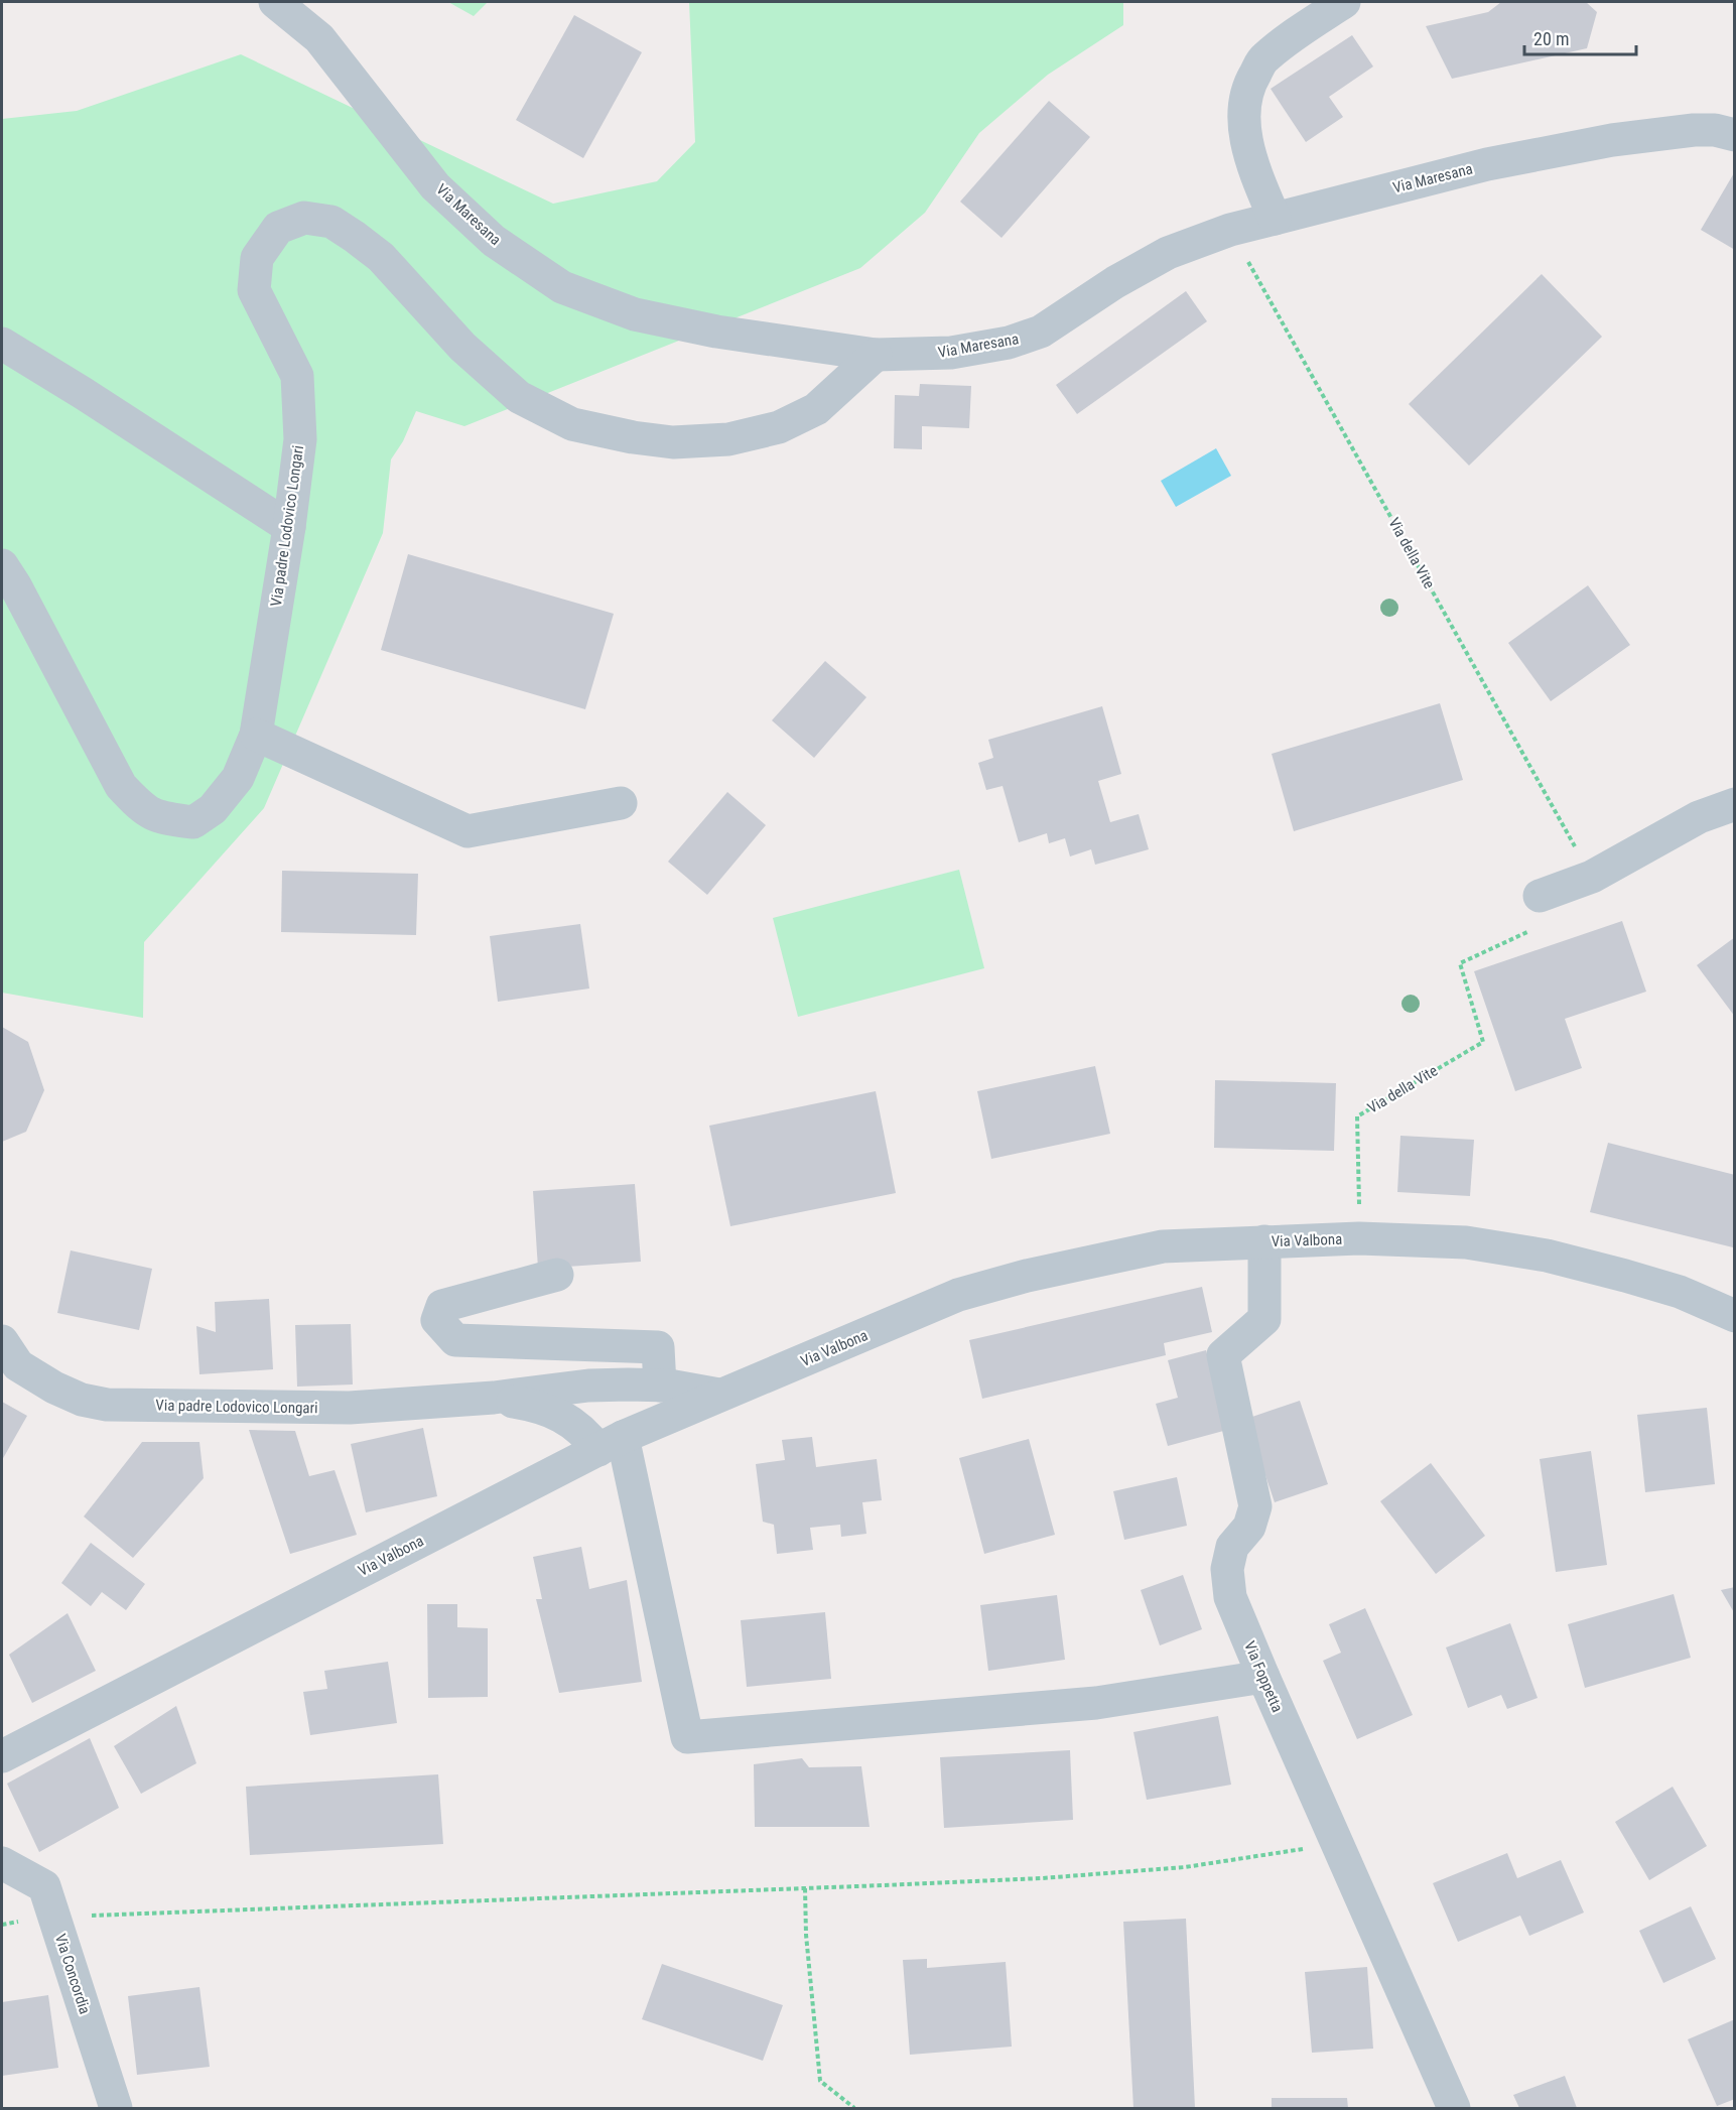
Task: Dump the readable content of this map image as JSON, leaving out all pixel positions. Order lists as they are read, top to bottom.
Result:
{
  "streets": {
    "street": [
      "Via Maresana",
      "Via padre Lodovico Longari",
      "Via Valbona",
      "Via Foppetta",
      "Via Concordia"
    ],
    "path": ["Via della Vite"]
  },
  "crossings": [
    ["Via Maresana", "Via padre Lodovico Longari"],
    ["Via Maresana", "Via della Vite"],
    ["Via padre Lodovico Longari", "Via Valbona"],
    ["Via della Vite", "Via Valbona"],
    ["Via Valbona", "Via Foppetta"]
  ],
  "scale_bar": "20 m"
}
